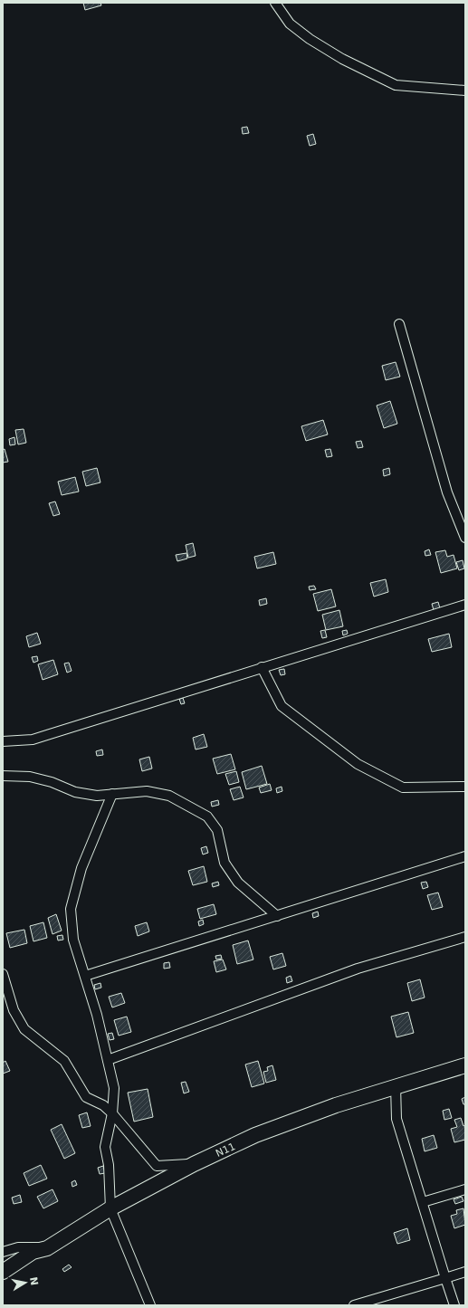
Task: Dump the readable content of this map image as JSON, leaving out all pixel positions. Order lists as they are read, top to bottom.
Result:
{
  "streets": {
    "main road": ["N11"]
  },
  "north": "right"
}
